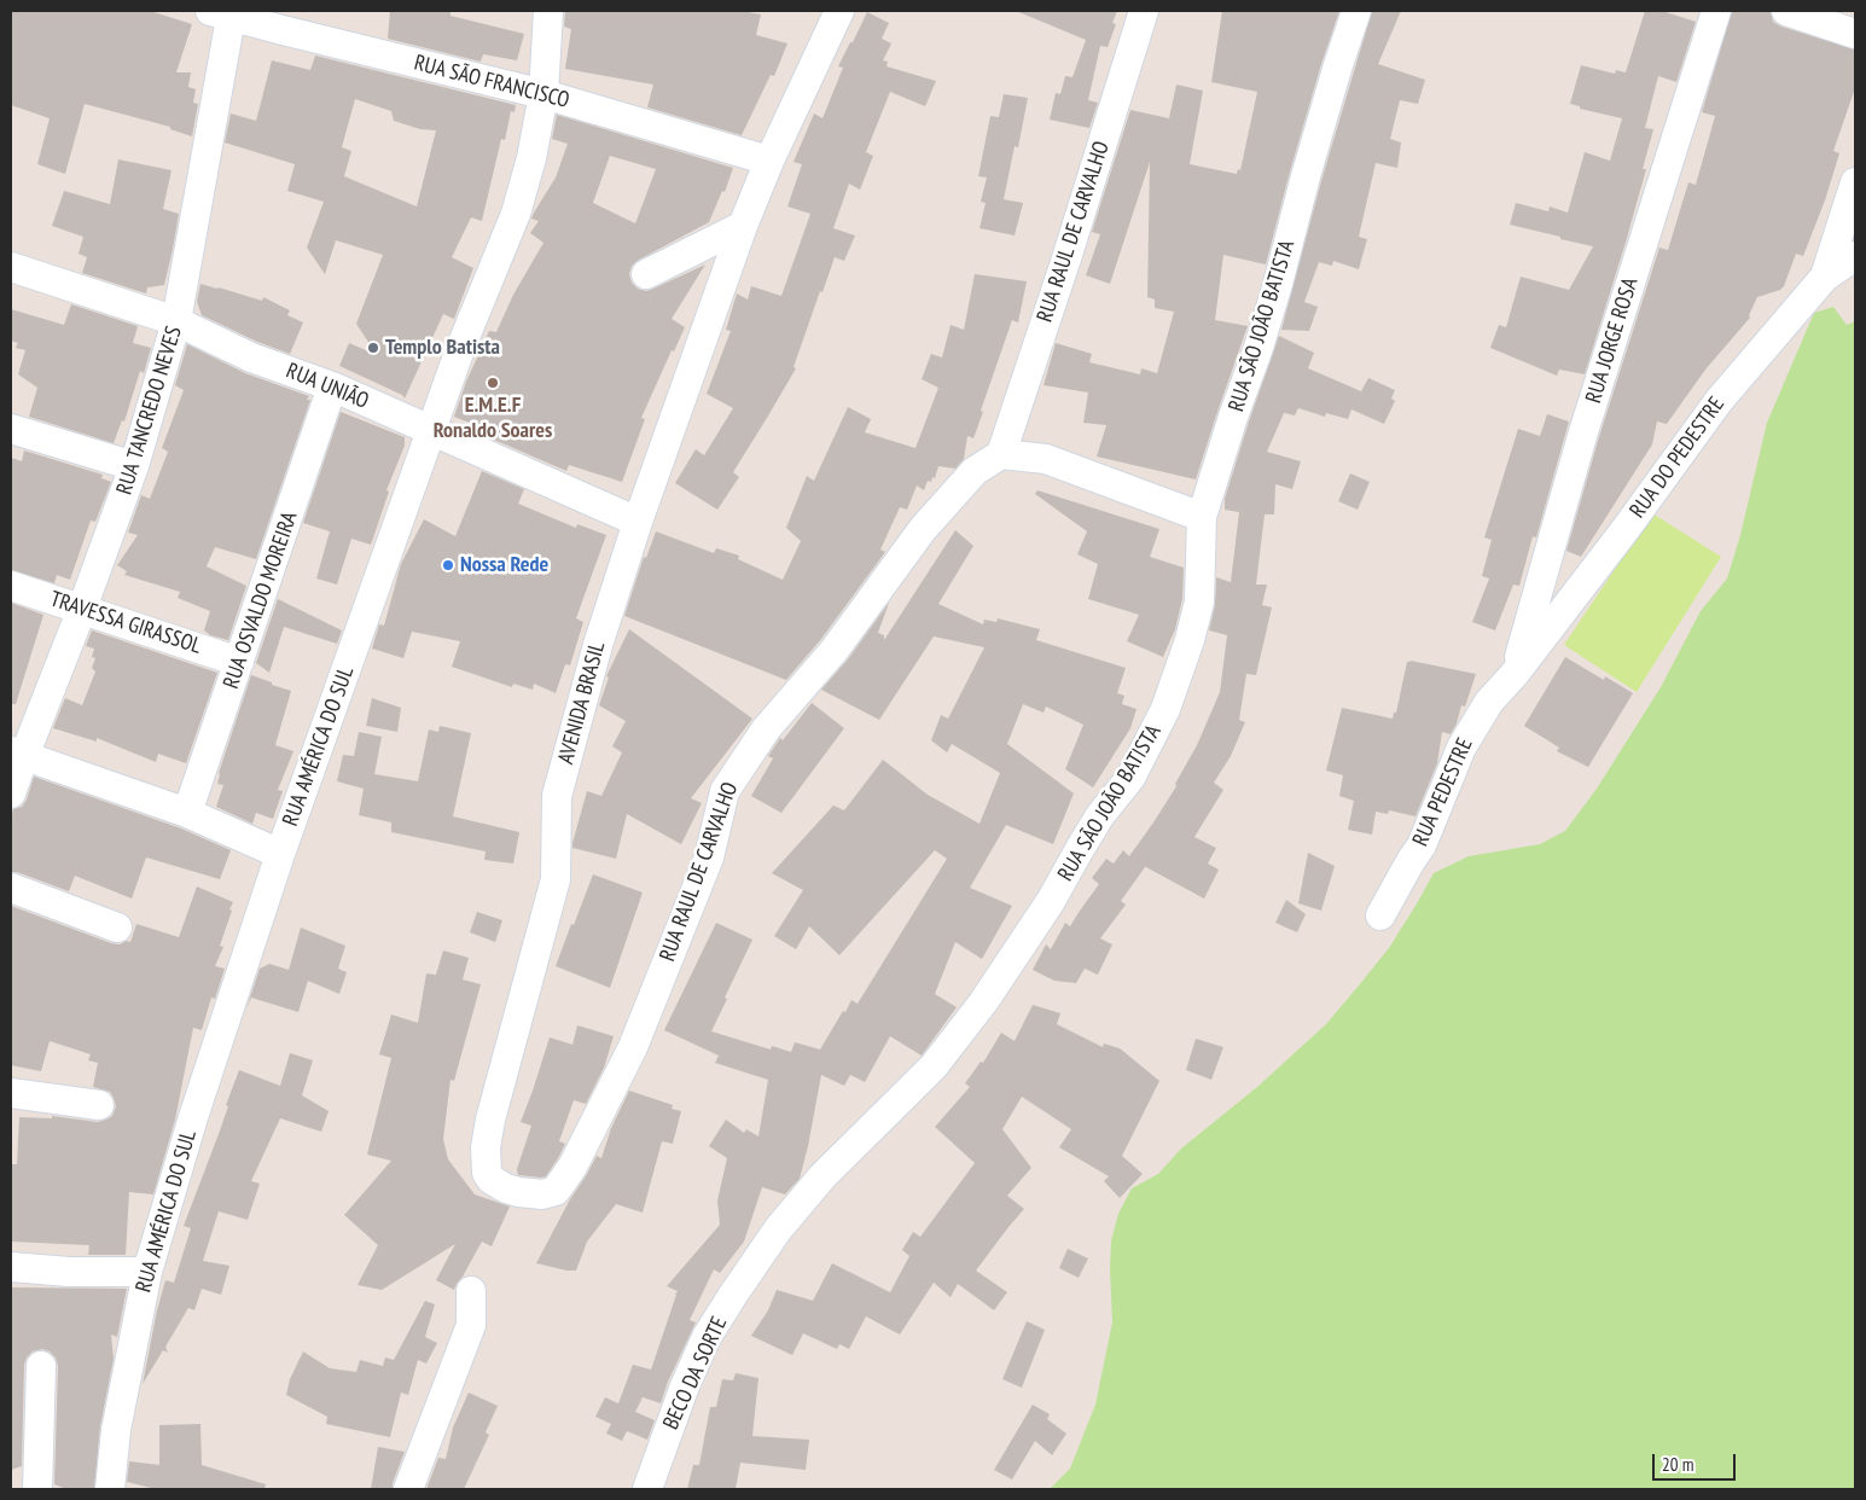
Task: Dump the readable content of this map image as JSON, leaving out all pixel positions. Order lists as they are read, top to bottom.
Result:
{
  "streets": {
    "street": [
      "RUA SÃO FRANCISCO",
      "RUA RAUL DE CARVALHO",
      "RUA SÃO JOÃO BATISTA",
      "RUA JORGE ROSA",
      "RUA UNIÃO",
      "RUA TANCREDO NEVES",
      "RUA DO PEDESTRE",
      "RUA OSVALDO MOREIRA",
      "TRAVESSA GIRASSOL",
      "AVENIDA BRASIL",
      "RUA AMÉRICA DO SUL",
      "RUA PEDESTRE",
      "BECO DA SORTE"
    ]
  },
  "crossings": [
    ["RUA SÃO FRANCISCO", "RUA TANCREDO NEVES"],
    ["RUA SÃO FRANCISCO", "AVENIDA BRASIL"],
    ["RUA SÃO FRANCISCO", "RUA AMÉRICA DO SUL"],
    ["RUA RAUL DE CARVALHO", "AVENIDA BRASIL"],
    ["RUA SÃO JOÃO BATISTA", "BECO DA SORTE"],
    ["RUA JORGE ROSA", "RUA DO PEDESTRE"],
    ["RUA JORGE ROSA", "RUA PEDESTRE"],
    ["RUA UNIÃO", "RUA TANCREDO NEVES"],
    ["RUA UNIÃO", "RUA OSVALDO MOREIRA"],
    ["RUA UNIÃO", "AVENIDA BRASIL"],
    ["RUA UNIÃO", "RUA AMÉRICA DO SUL"],
    ["RUA TANCREDO NEVES", "TRAVESSA GIRASSOL"],
    ["RUA DO PEDESTRE", "RUA PEDESTRE"],
    ["RUA OSVALDO MOREIRA", "TRAVESSA GIRASSOL"]
  ],
  "places": ["Templo Batista", "E.M.E.F Ronaldo Soares", "Nossa Rede"],
  "scale_bar": "20 m"
}
